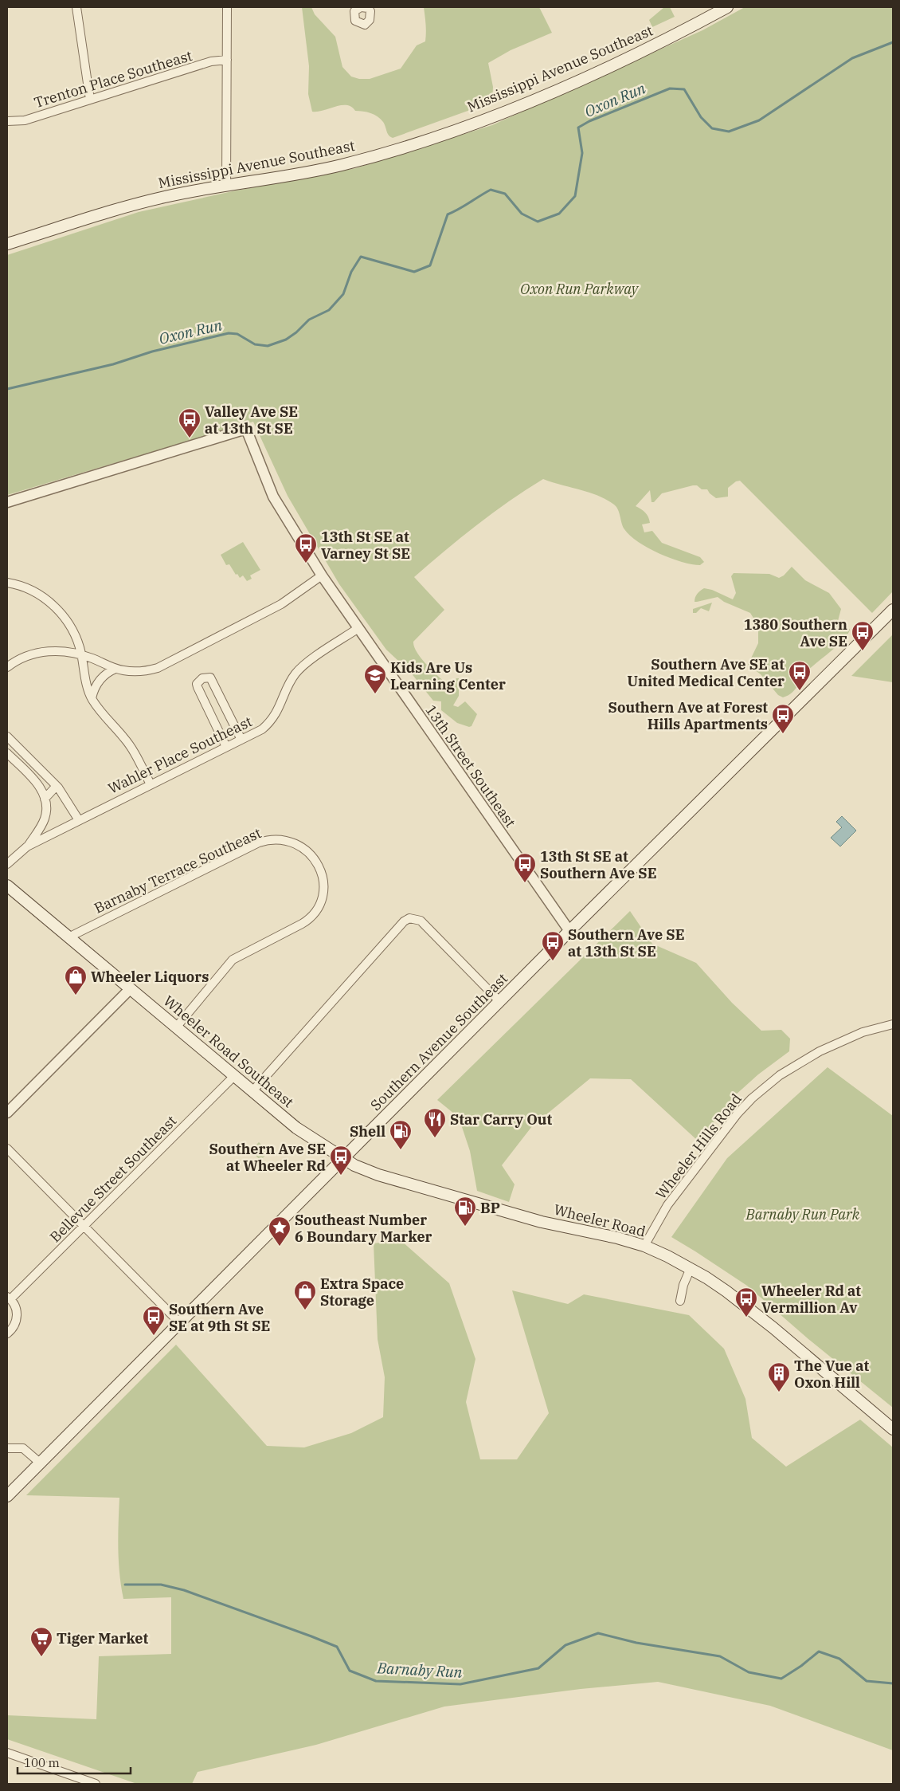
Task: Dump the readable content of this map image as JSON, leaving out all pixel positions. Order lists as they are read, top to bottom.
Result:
{
  "streets": {
    "main road": [
      "Mississippi Avenue Southeast",
      "Southern Avenue Southeast",
      "Wheeler Road Southeast",
      "Wheeler Road"
    ],
    "street": [
      "Trenton Place Southeast",
      "Wahler Place Southeast",
      "13th Street Southeast",
      "Barnaby Terrace Southeast",
      "Wheeler Hills Road",
      "Bellevue Street Southeast"
    ]
  },
  "crossings": [
    ["Wahler Place Southeast", "13th Street Southeast"],
    ["13th Street Southeast", "Southern Avenue Southeast"],
    ["Barnaby Terrace Southeast", "Wheeler Road Southeast"],
    ["Southern Avenue Southeast", "Wheeler Road Southeast"],
    ["Southern Avenue Southeast", "Wheeler Road"],
    ["Wheeler Road Southeast", "Bellevue Street Southeast"],
    ["Wheeler Road Southeast", "Wheeler Road"],
    ["Wheeler Hills Road", "Wheeler Road"]
  ],
  "water": ["Oxon Run", "Barnaby Run"],
  "parks": ["Oxon Run Parkway", "Barnaby Run Park"],
  "places": {
    "bus stop": [
      "Valley Ave SE at 13th St SE",
      "13th St SE at Varney St SE",
      "1380 Southern Ave SE",
      "Southern Ave SE at United Medical Center",
      "Southern Ave at Forest Hills Apartments",
      "13th St SE at Southern Ave SE",
      "Southern Ave SE at 13th St SE",
      "Southern Ave SE at Wheeler Rd",
      "Wheeler Rd at Vermillion Av",
      "Southern Ave SE at 9th St SE"
    ],
    "school or university": ["Kids Are Us Learning Center"],
    "shop": ["Wheeler Liquors", "Extra Space Storage"],
    "restaurant": ["Star Carry Out"],
    "fuel station": ["Shell", "BP"],
    "place": ["Southeast Number 6 Boundary Marker"],
    "building": ["The Vue at Oxon Hill"],
    "supermarket": ["Tiger Market"]
  },
  "scale_bar": "100 m"
}
